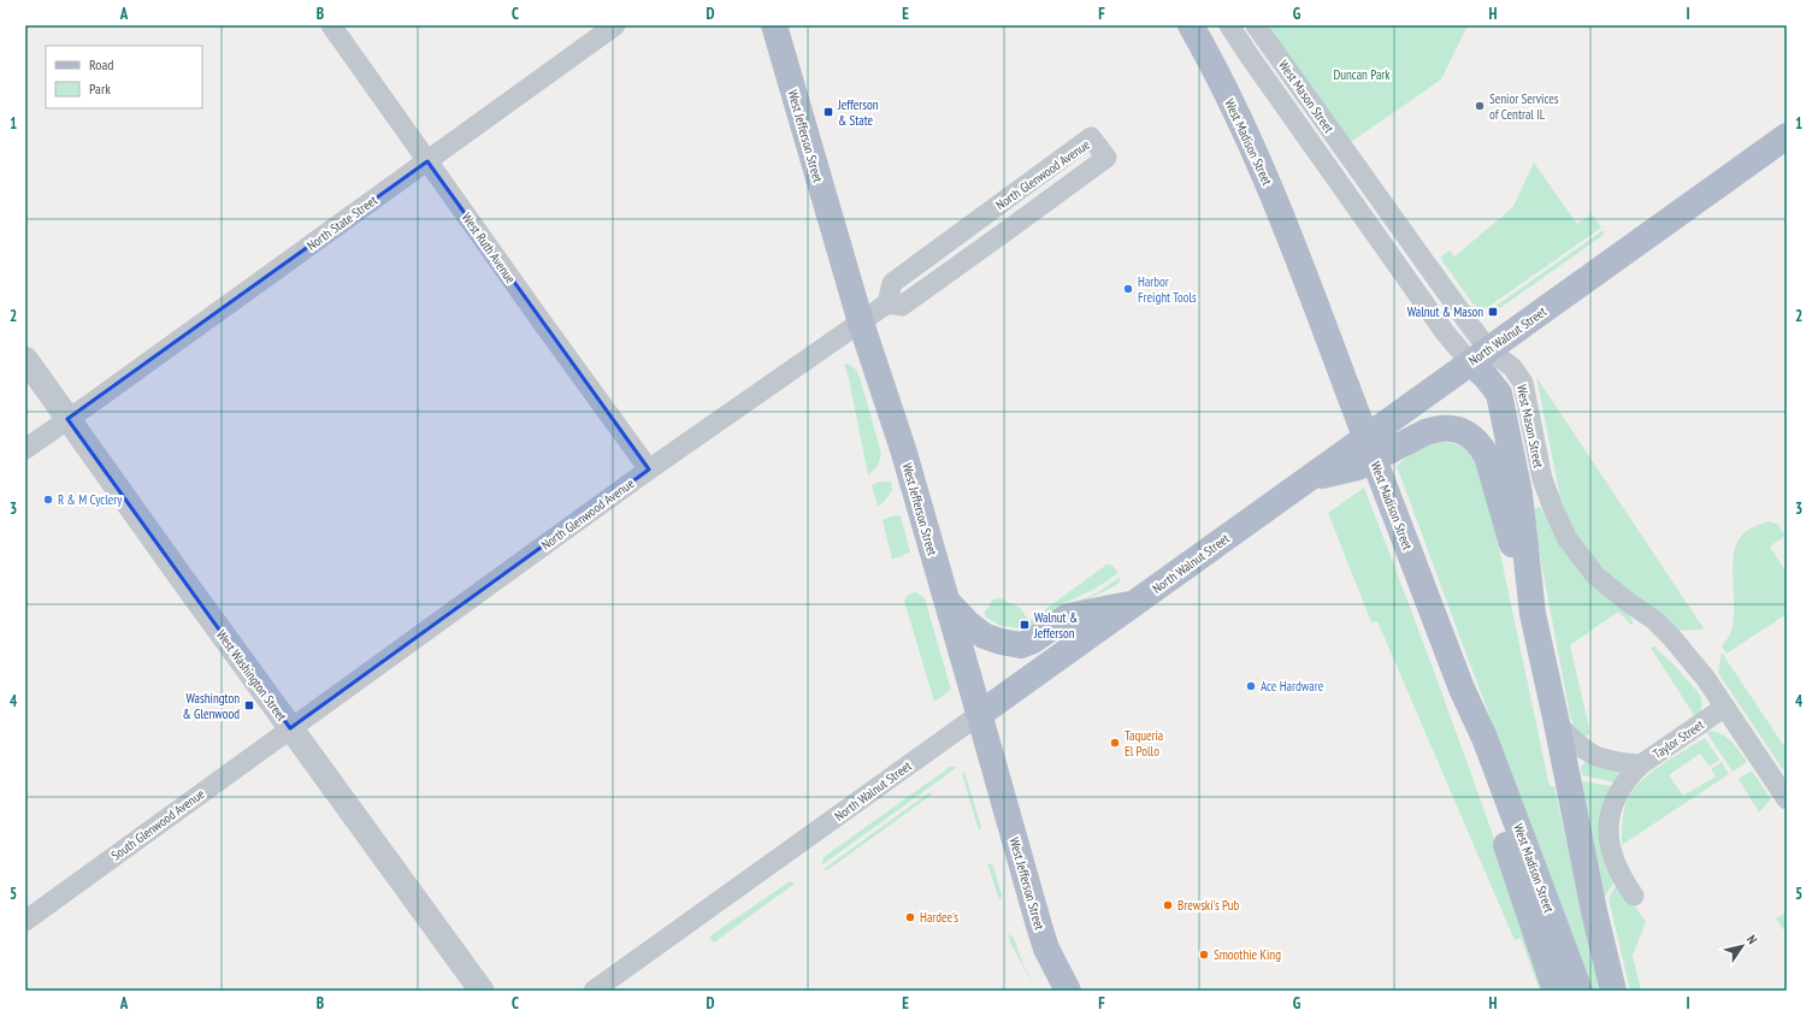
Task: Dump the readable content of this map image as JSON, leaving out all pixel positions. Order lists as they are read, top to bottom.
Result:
{
  "streets": {
    "main road": ["West Jefferson Street", "West Madison Street", "North Walnut Street"],
    "street": [
      "West Mason Street",
      "North Glenwood Avenue",
      "North State Street",
      "West Ruth Avenue",
      "West Washington Street",
      "Taylor Street",
      "South Glenwood Avenue"
    ]
  },
  "crossings": [
    ["West Mason Street", "North Walnut Street"],
    ["West Mason Street", "Taylor Street"],
    ["West Jefferson Street", "North Glenwood Avenue"],
    ["West Jefferson Street", "North Walnut Street"],
    ["North Glenwood Avenue", "West Ruth Avenue"],
    ["North Glenwood Avenue", "West Washington Street"],
    ["North Glenwood Avenue", "South Glenwood Avenue"],
    ["North State Street", "West Ruth Avenue"],
    ["North State Street", "West Washington Street"],
    ["West Washington Street", "South Glenwood Avenue"]
  ],
  "parks": ["Duncan Park"],
  "places": {
    "other": [
      "Senior Services of Central IL",
      "Harbor Freight Tools",
      "R & M Cyclery",
      "Ace Hardware",
      "Taqueria El Pollo",
      "Brewski's Pub",
      "Hardee's",
      "Smoothie King"
    ],
    "transit": [
      "Jefferson & State",
      "Walnut & Mason",
      "Walnut & Jefferson",
      "Washington & Glenwood"
    ]
  },
  "legend": ["Road", "Park"],
  "north": "top right",
  "grid": {
    "columns": [
      "A",
      "B",
      "C",
      "D",
      "E",
      "F",
      "G",
      "H",
      "I"
    ],
    "rows": [
      "1",
      "2",
      "3",
      "4",
      "5"
    ]
  }
}
